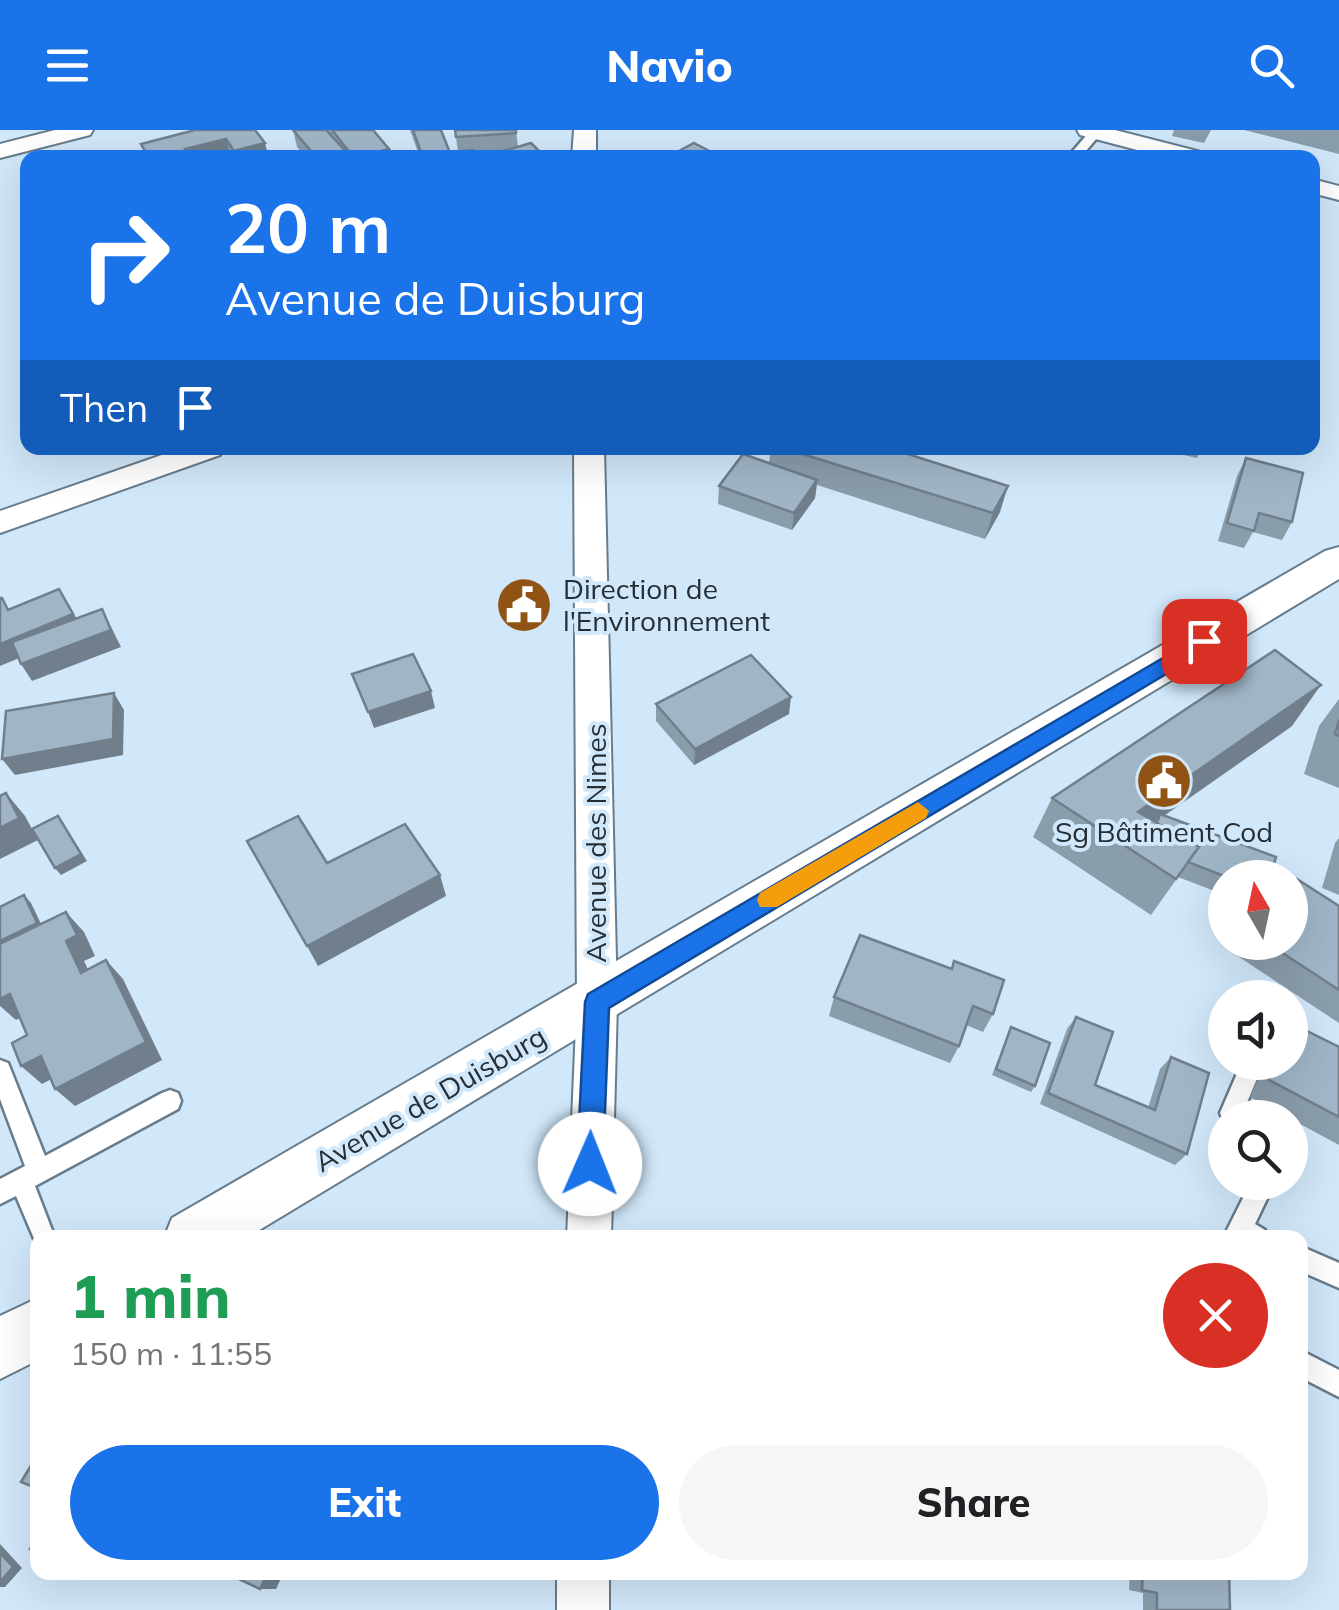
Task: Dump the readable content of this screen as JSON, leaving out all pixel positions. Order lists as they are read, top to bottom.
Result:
{
  "streets": {
    "street": ["Avenue des Nimes", "Avenue de Duisburg"]
  },
  "crossings": [
    ["Avenue des Nimes", "Avenue de Duisburg"]
  ],
  "places": {
    "public building": ["Direction de l'Environnement", "Sg Bâtiment Cod"]
  },
  "north": "top",
  "page": {
    "header": "Navio",
    "turn": ["20 m", "Avenue de Duisburg"],
    "then": "Then",
    "heading": ["1 min", "150 m · 11:55"],
    "buttons": ["Exit", "Share"]
  }
}
